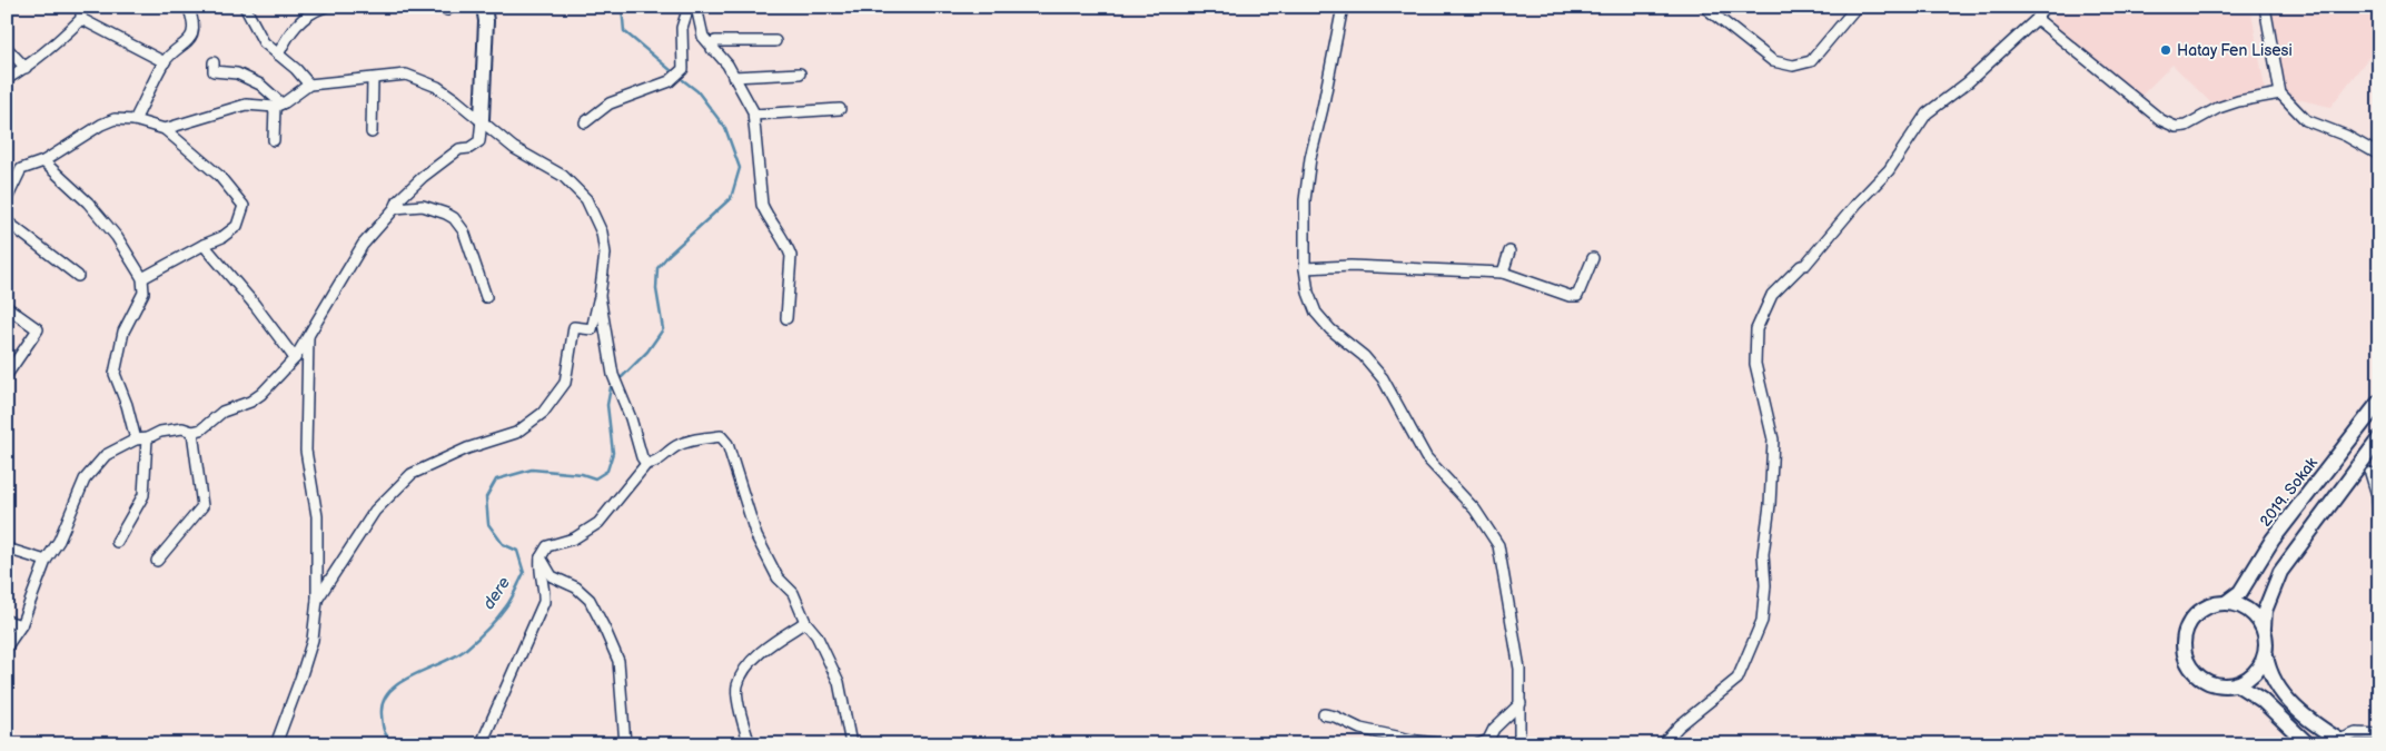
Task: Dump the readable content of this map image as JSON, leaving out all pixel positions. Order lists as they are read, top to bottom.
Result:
{
  "streets": {
    "street": ["2019. Sokak"]
  },
  "water": ["dere"],
  "places": ["Hatay Fen Lisesi"]
}
